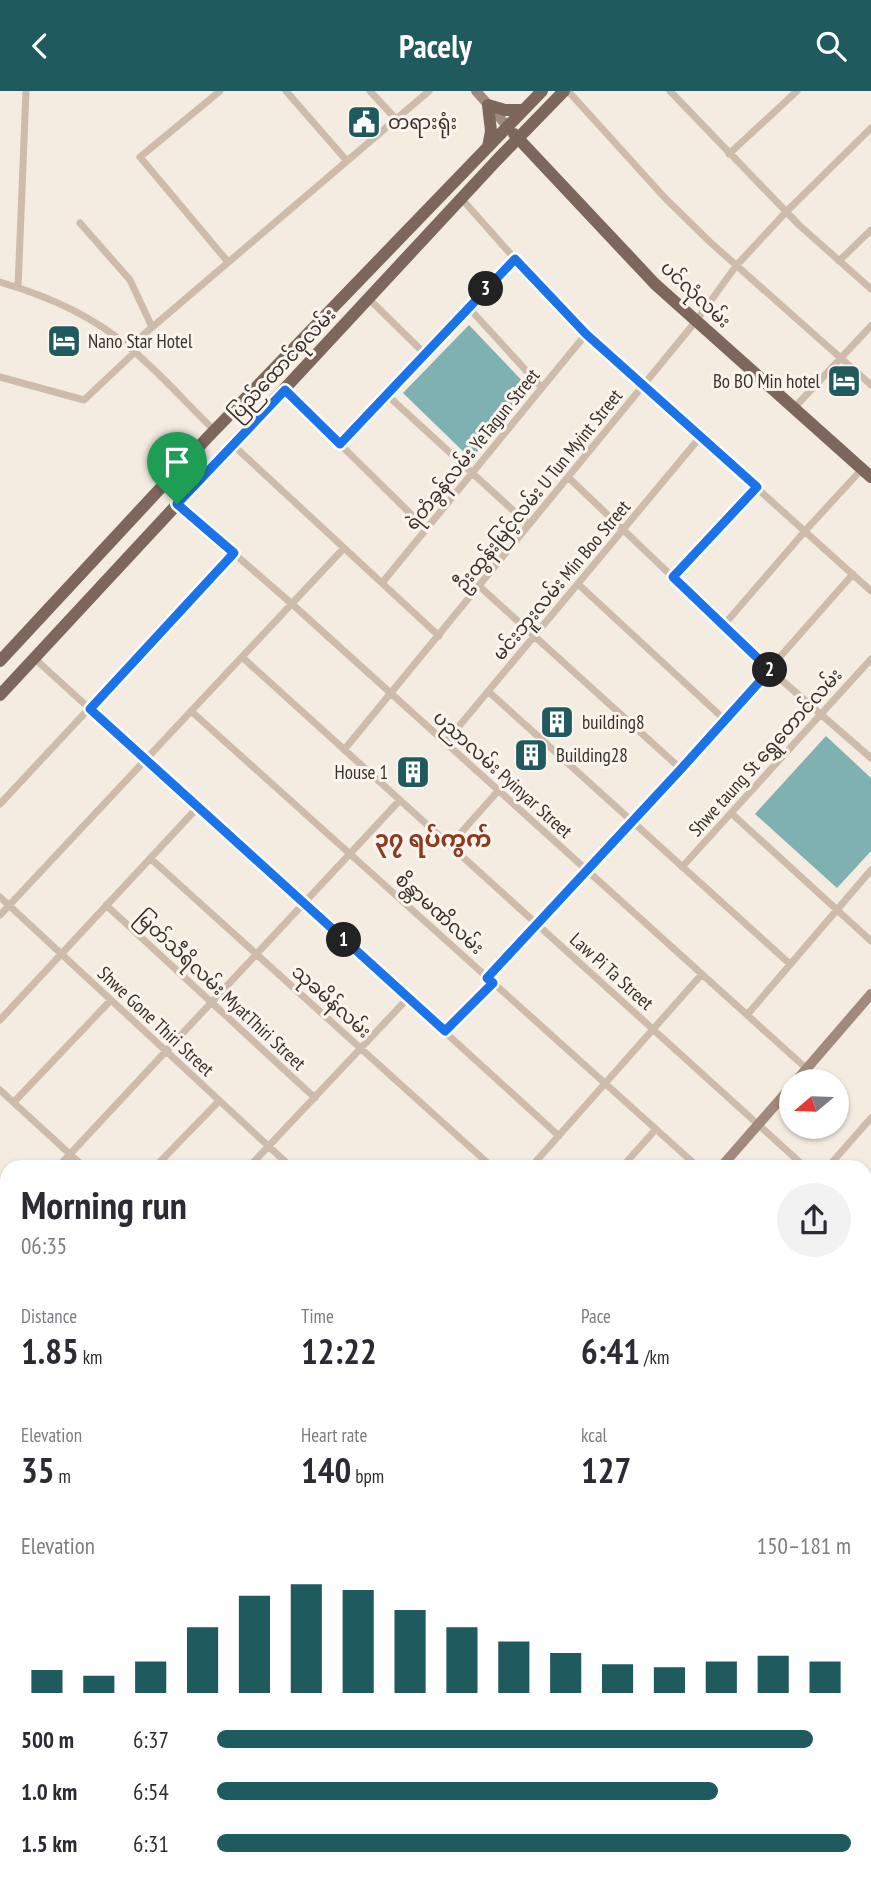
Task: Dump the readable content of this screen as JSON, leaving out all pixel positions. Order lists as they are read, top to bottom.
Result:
{
  "streets": {
    "main road": ["ပင်လုံလမ်း", "ပြည်ထောင်စုလမ်း"],
    "street": [
      "ရဲတံခွန်လမ်း YeTagun Street",
      "ဦးထွန်းမြင့်လမ်း U Tun Myint Street",
      "မင်းဘူးလမ်း Min Boo Street",
      "Shwe taung St ရွှေတောင်လမ်း",
      "ပညာလမ်း Pyinyar Street",
      "စိန္တာမဏိလမ်း",
      "Law Pi Ta Street",
      "မြတ်သီရိလမ်း MyatThiri Street",
      "သုခမိန်လမ်း",
      "Shwe Gone Thiri Street"
    ]
  },
  "crossings": [
    ["ပင်လုံလမ်း", "ပြည်ထောင်စုလမ်း"],
    ["ပင်လုံလမ်း", "ဦးထွန်းမြင့်လမ်း U Tun Myint Street"],
    ["ပြည်ထောင်စုလမ်း", "ပညာလမ်း Pyinyar Street"],
    ["ဦးထွန်းမြင့်လမ်း U Tun Myint Street", "ပညာလမ်း Pyinyar Street"],
    ["ဦးထွန်းမြင့်လမ်း U Tun Myint Street", "Law Pi Ta Street"],
    ["မင်းဘူးလမ်း Min Boo Street", "ပညာလမ်း Pyinyar Street"]
  ],
  "districts": ["၃၇ ရပ်ကွက်"],
  "places": {
    "public building": ["တရားရုံး"],
    "hotel": ["Nano Star Hotel", "Bo BO Min hotel"],
    "building": ["building8", "Building28", "House 1"]
  },
  "north": "left",
  "page": {
    "header": "Pacely",
    "pins": ["3", "2", "1"],
    "heading": ["Morning run", "06:35"],
    "stats": [
      ["Distance", "1.85 km"],
      ["Time", "12:22"],
      ["Pace", "6:41 /km"],
      ["Elevation", "35 m"],
      ["Heart rate", "140 bpm"],
      ["kcal", "127"]
    ],
    "chart": ["Elevation", "150–181 m"],
    "list": [
      {
        "name": "500 m",
        "note": "6:37"
      },
      {
        "name": "1.0 km",
        "note": "6:54"
      },
      {
        "name": "1.5 km",
        "note": "6:31"
      }
    ]
  }
}
